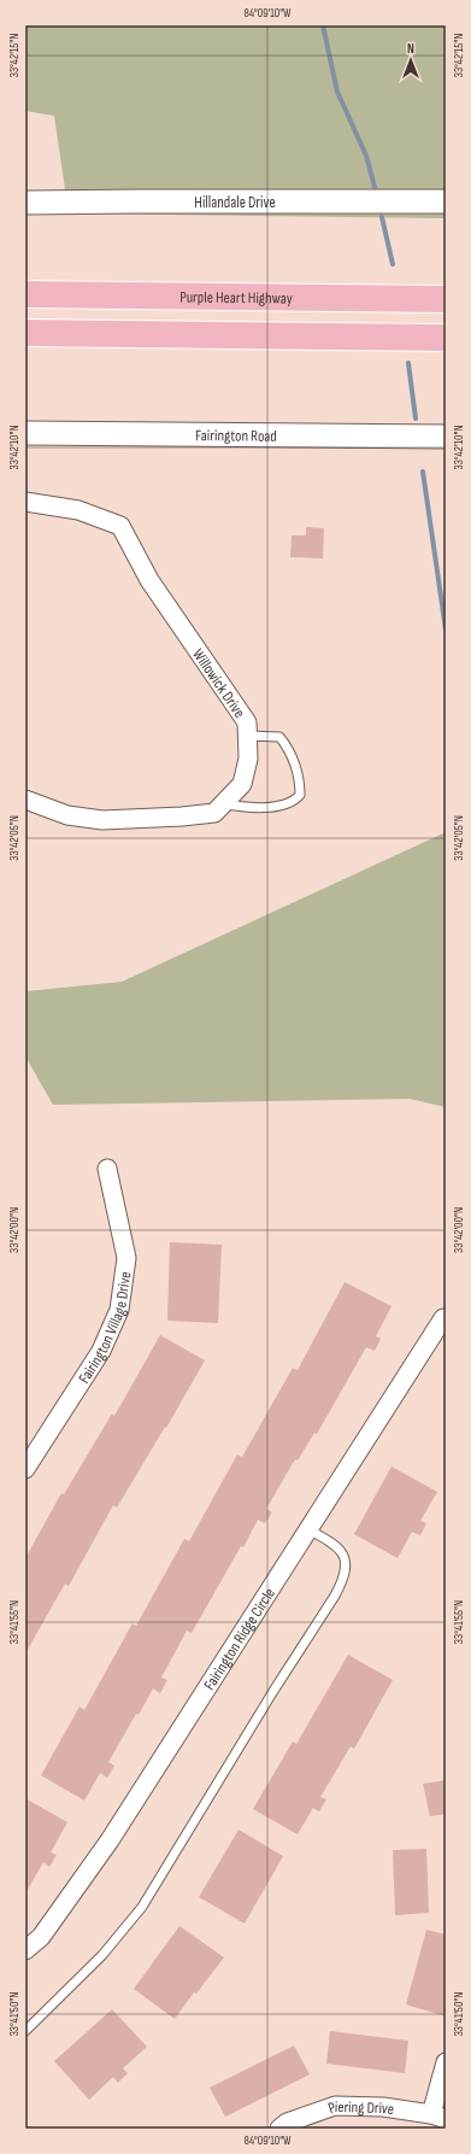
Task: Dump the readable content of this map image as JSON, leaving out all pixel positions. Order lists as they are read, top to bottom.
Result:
{
  "streets": {
    "highway": ["Purple Heart Highway"],
    "street": [
      "Hillandale Drive",
      "Fairington Road",
      "Willowick Drive",
      "Fairington Village Drive",
      "Fairington Ridge Circle",
      "Piering Drive"
    ]
  },
  "north": "top",
  "coordinates": [
    "84°09'10\"W",
    "33°42'15\"N",
    "33°42'10\"N",
    "33°42'05\"N",
    "33°42'00\"N",
    "33°41'55\"N",
    "33°41'50\"N"
  ]
}
